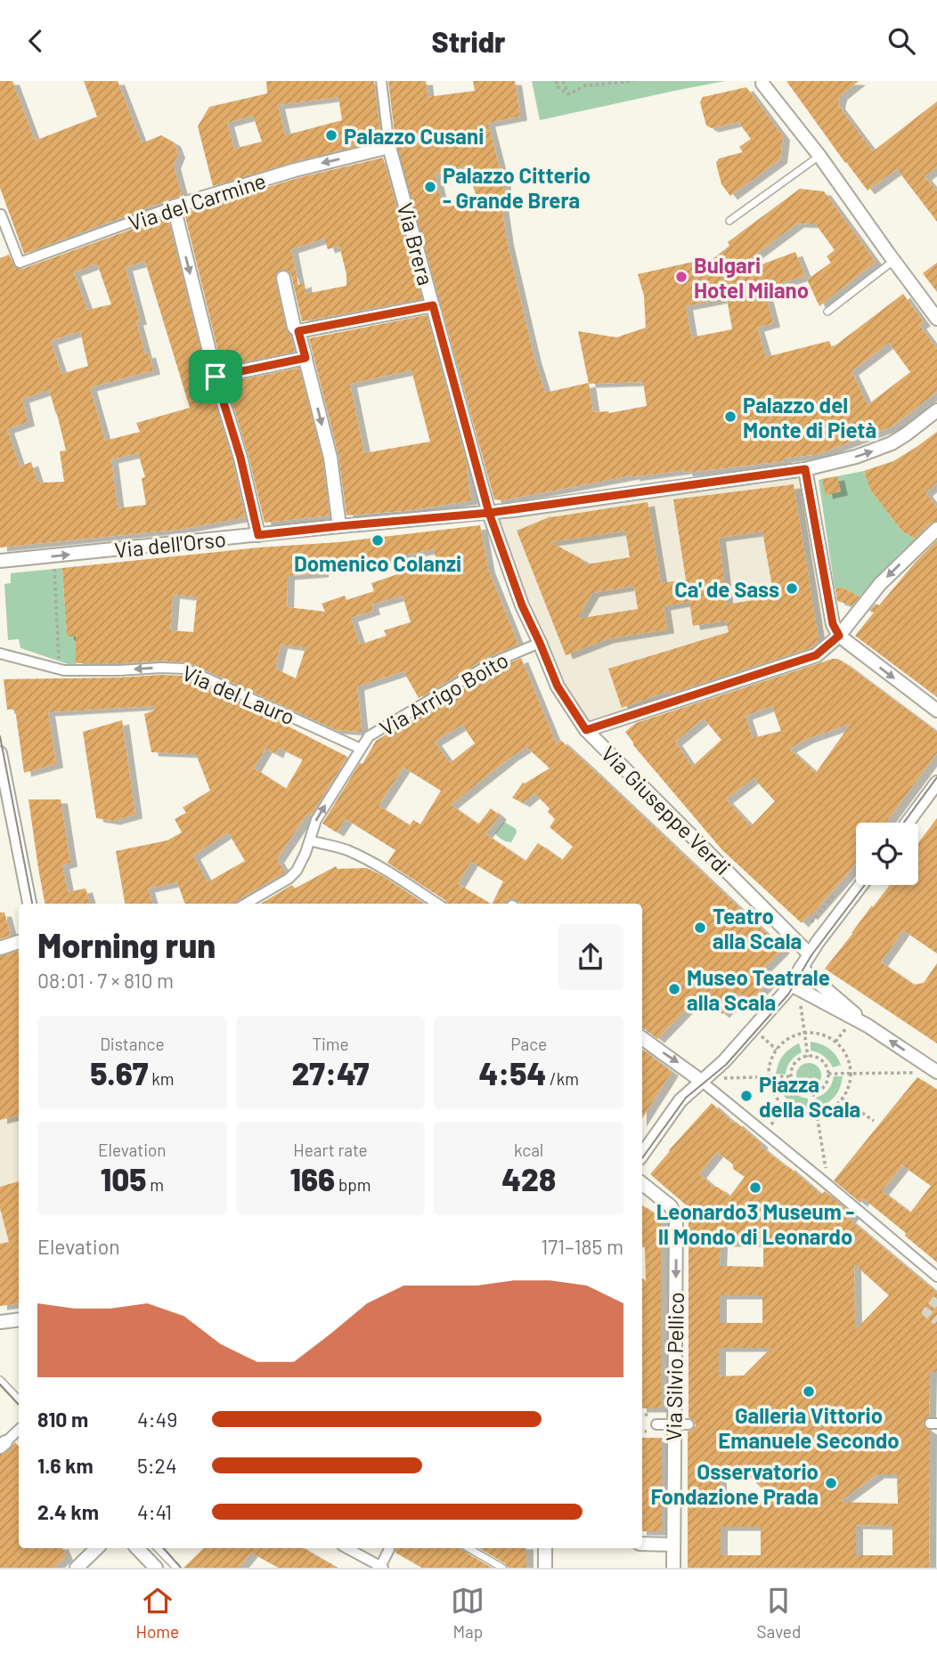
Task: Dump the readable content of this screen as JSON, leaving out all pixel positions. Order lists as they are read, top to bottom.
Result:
{
  "streets": {
    "street": [
      "Via del Carmine",
      "Via Brera",
      "Via dell'Orso",
      "Via Arrigo Boito",
      "Via del Lauro",
      "Via Giuseppe Verdi",
      "Via Silvio Pellico"
    ]
  },
  "crossings": [
    ["Via del Carmine", "Via Brera"],
    ["Via Brera", "Via dell'Orso"],
    ["Via Brera", "Via Giuseppe Verdi"],
    ["Via dell'Orso", "Via Giuseppe Verdi"],
    ["Via Arrigo Boito", "Via del Lauro"],
    ["Via Arrigo Boito", "Via Giuseppe Verdi"]
  ],
  "one_way": [
    "Via del Carmine",
    "Via dell'Orso",
    "Via del Lauro",
    "Via Silvio Pellico"
  ],
  "places": [
    "Palazzo Cusani",
    "Palazzo Citterio - Grande Brera",
    "Bulgari Hotel Milano",
    "Palazzo del Monte di Pietà",
    "Domenico Colanzi",
    "Ca' de Sass",
    "Teatro alla Scala",
    "Museo Teatrale alla Scala",
    "Piazza della Scala",
    "Leonardo3 Museum - Il Mondo di Leonardo",
    "Galleria Vittorio Emanuele Secondo",
    "Osservatorio Fondazione Prada"
  ],
  "page": {
    "header": "Stridr",
    "heading": ["Morning run", "08:01 · 7 × 810 m"],
    "stats": [
      ["Distance", "5.67 km"],
      ["Time", "27:47"],
      ["Pace", "4:54 /km"],
      ["Elevation", "105 m"],
      ["Heart rate", "166 bpm"],
      ["kcal", "428"]
    ],
    "chart": ["Elevation", "171–185 m"],
    "list": [
      {
        "name": "810 m",
        "note": "4:49"
      },
      {
        "name": "1.6 km",
        "note": "5:24"
      },
      {
        "name": "2.4 km",
        "note": "4:41"
      }
    ],
    "tabs": ["Home", "Map", "Saved"]
  }
}
